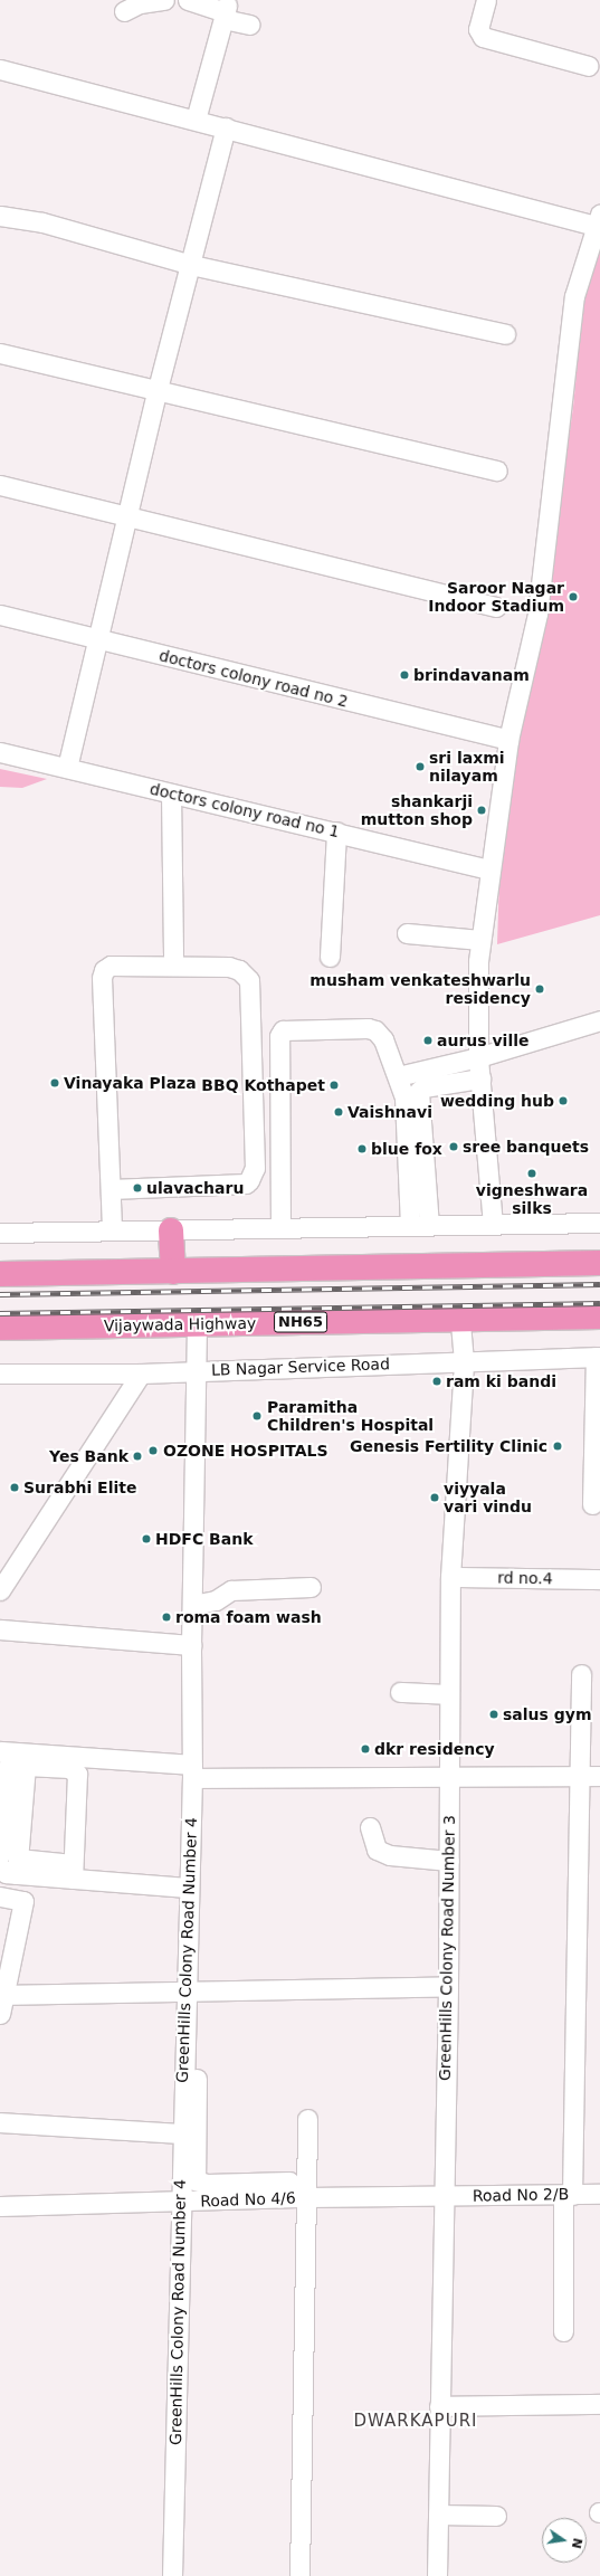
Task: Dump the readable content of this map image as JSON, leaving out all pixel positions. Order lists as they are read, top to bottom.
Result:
{
  "streets": {
    "highway": ["NH65", "Vijaywada Highway"],
    "street": [
      "doctors colony road no 2",
      "doctors colony road no 1",
      "LB Nagar Service Road",
      "rd no.4",
      "GreenHills Colony Road Number 3",
      "GreenHills Colony Road Number 4",
      "Road No 2/B",
      "Road No 4/6"
    ]
  },
  "crossings": [
    ["Vijaywada Highway", "GreenHills Colony Road Number 3"],
    ["Vijaywada Highway", "GreenHills Colony Road Number 4"],
    ["LB Nagar Service Road", "GreenHills Colony Road Number 3"],
    ["LB Nagar Service Road", "GreenHills Colony Road Number 4"],
    ["rd no.4", "GreenHills Colony Road Number 3"],
    ["GreenHills Colony Road Number 3", "Road No 2/B"],
    ["GreenHills Colony Road Number 3", "Road No 4/6"],
    ["GreenHills Colony Road Number 4", "Road No 4/6"],
    ["Road No 2/B", "Road No 4/6"]
  ],
  "districts": ["DWARKAPURI"],
  "places": [
    "Saroor Nagar Indoor Stadium",
    "brindavanam",
    "sri laxmi nilayam",
    "shankarji mutton shop",
    "musham venkateshwarlu residency",
    "aurus ville",
    "Vinayaka Plaza",
    "BBQ Kothapet",
    "wedding hub",
    "Vaishnavi",
    "sree banquets",
    "blue fox",
    "vigneshwara silks",
    "ulavacharu",
    "ram ki bandi",
    "Paramitha Children's Hospital",
    "Genesis Fertility Clinic",
    "OZONE HOSPITALS",
    "Yes Bank",
    "Surabhi Elite",
    "viyyala vari vindu",
    "HDFC Bank",
    "roma foam wash",
    "salus gym",
    "dkr residency"
  ],
  "north": "right"
}
